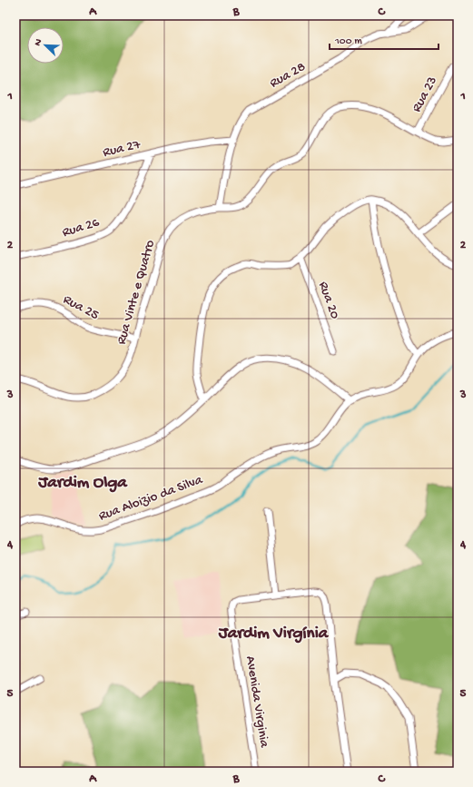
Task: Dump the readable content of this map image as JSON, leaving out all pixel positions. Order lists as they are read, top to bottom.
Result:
{
  "streets": {
    "street": [
      "Rua 28",
      "Rua 23",
      "Rua 27",
      "Rua 26",
      "Rua Vinte e Quatro",
      "Rua 20",
      "Rua 25",
      "Rua Aloizio da Silva",
      "Avenida Virginia"
    ]
  },
  "crossings": [
    ["Rua 28", "Rua 27"],
    ["Rua 28", "Rua Vinte e Quatro"],
    ["Rua 23", "Rua Vinte e Quatro"],
    ["Rua 27", "Rua 26"],
    ["Rua Vinte e Quatro", "Rua 25"]
  ],
  "districts": ["Jardim Olga", "Jardim Virgínia"],
  "scale_bar": "100 m",
  "north": "top left",
  "grid": {
    "columns": ["A", "B", "C"],
    "rows": [
      "1",
      "2",
      "3",
      "4",
      "5"
    ]
  }
}
